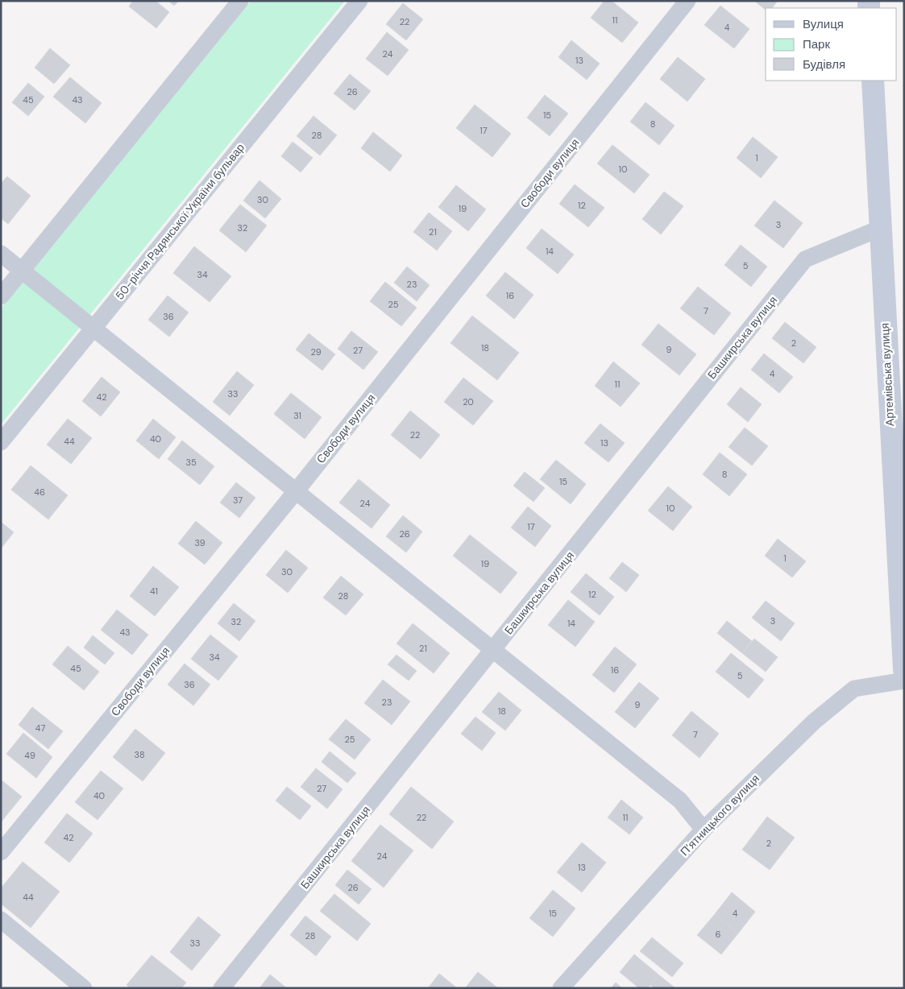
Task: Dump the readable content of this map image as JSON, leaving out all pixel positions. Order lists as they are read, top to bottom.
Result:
{
  "streets": {
    "main road": ["Артемівська вулиця"],
    "street": [
      "Свободи вулиця",
      "50-річчя Радянської України бульвар",
      "Башкирська вулиця",
      "П’ятницького вулиця"
    ]
  },
  "crossings": [
    ["Башкирська вулиця", "Артемівська вулиця"]
  ],
  "house_numbers": [
    "11",
    "22",
    "4",
    "24",
    "13",
    "26",
    "45",
    "43",
    "15",
    "8",
    "17",
    "28",
    "1",
    "10",
    "30",
    "12",
    "19",
    "3",
    "32",
    "21",
    "14",
    "5",
    "34",
    "23",
    "16",
    "25",
    "7",
    "36",
    "2",
    "18",
    "9",
    "27",
    "29",
    "4",
    "11",
    "33",
    "42",
    "20",
    "31",
    "22",
    "40",
    "44",
    "13",
    "35",
    "8",
    "15",
    "46",
    "37",
    "24",
    "10",
    "17",
    "26",
    "39",
    "1",
    "19",
    "30",
    "41",
    "12",
    "28",
    "3",
    "32",
    "14",
    "43",
    "21",
    "34",
    "45",
    "16",
    "5",
    "36",
    "23",
    "9",
    "18",
    "47",
    "7",
    "25",
    "38",
    "49",
    "27",
    "40",
    "22",
    "11",
    "42",
    "2",
    "24",
    "13",
    "26",
    "44",
    "15",
    "4",
    "6",
    "28",
    "33"
  ],
  "legend": ["Вулиця", "Парк", "Будівля"]
}
